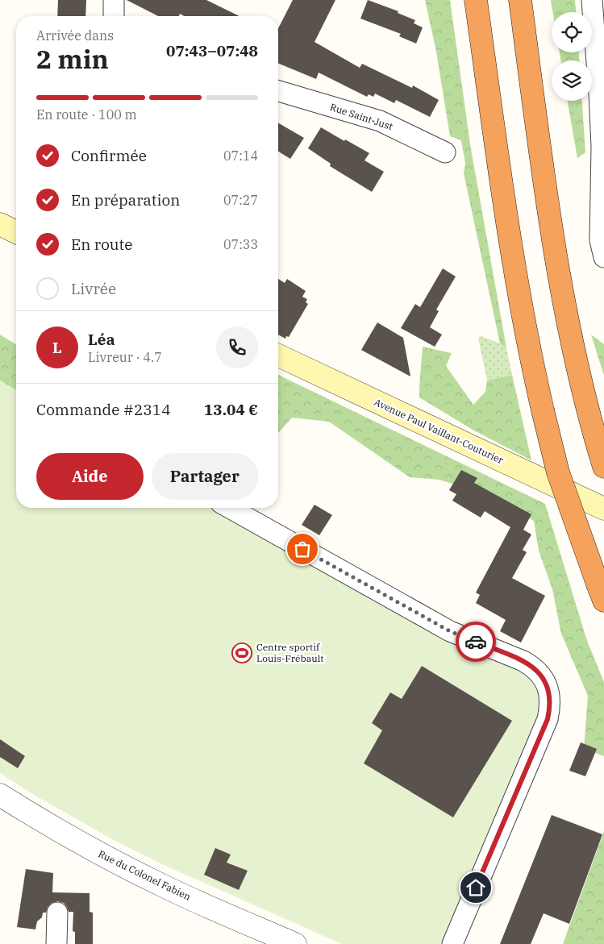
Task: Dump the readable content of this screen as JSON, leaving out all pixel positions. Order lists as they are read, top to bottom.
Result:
{
  "streets": {
    "main road": ["Avenue Paul Vaillant-Couturier"],
    "street": ["Rue Saint-Just", "Rue du Colonel Fabien"]
  },
  "places": {
    "sports": ["Centre sportif Louis-Frébault"]
  },
  "page": {
    "heading": ["2 min", "Arrivée dans", "07:43–07:48"],
    "panel": [
      "Léa",
      "Livreur · 4.7",
      "Commande #2314",
      "13.04 €"
    ],
    "bar": "En route · 100 m",
    "list": [
      ["Confirmée", "07:14"],
      ["En préparation", "07:27"],
      ["En route", "07:33"],
      "Livrée"
    ],
    "round": "L",
    "buttons": ["Aide", "Partager"]
  }
}
